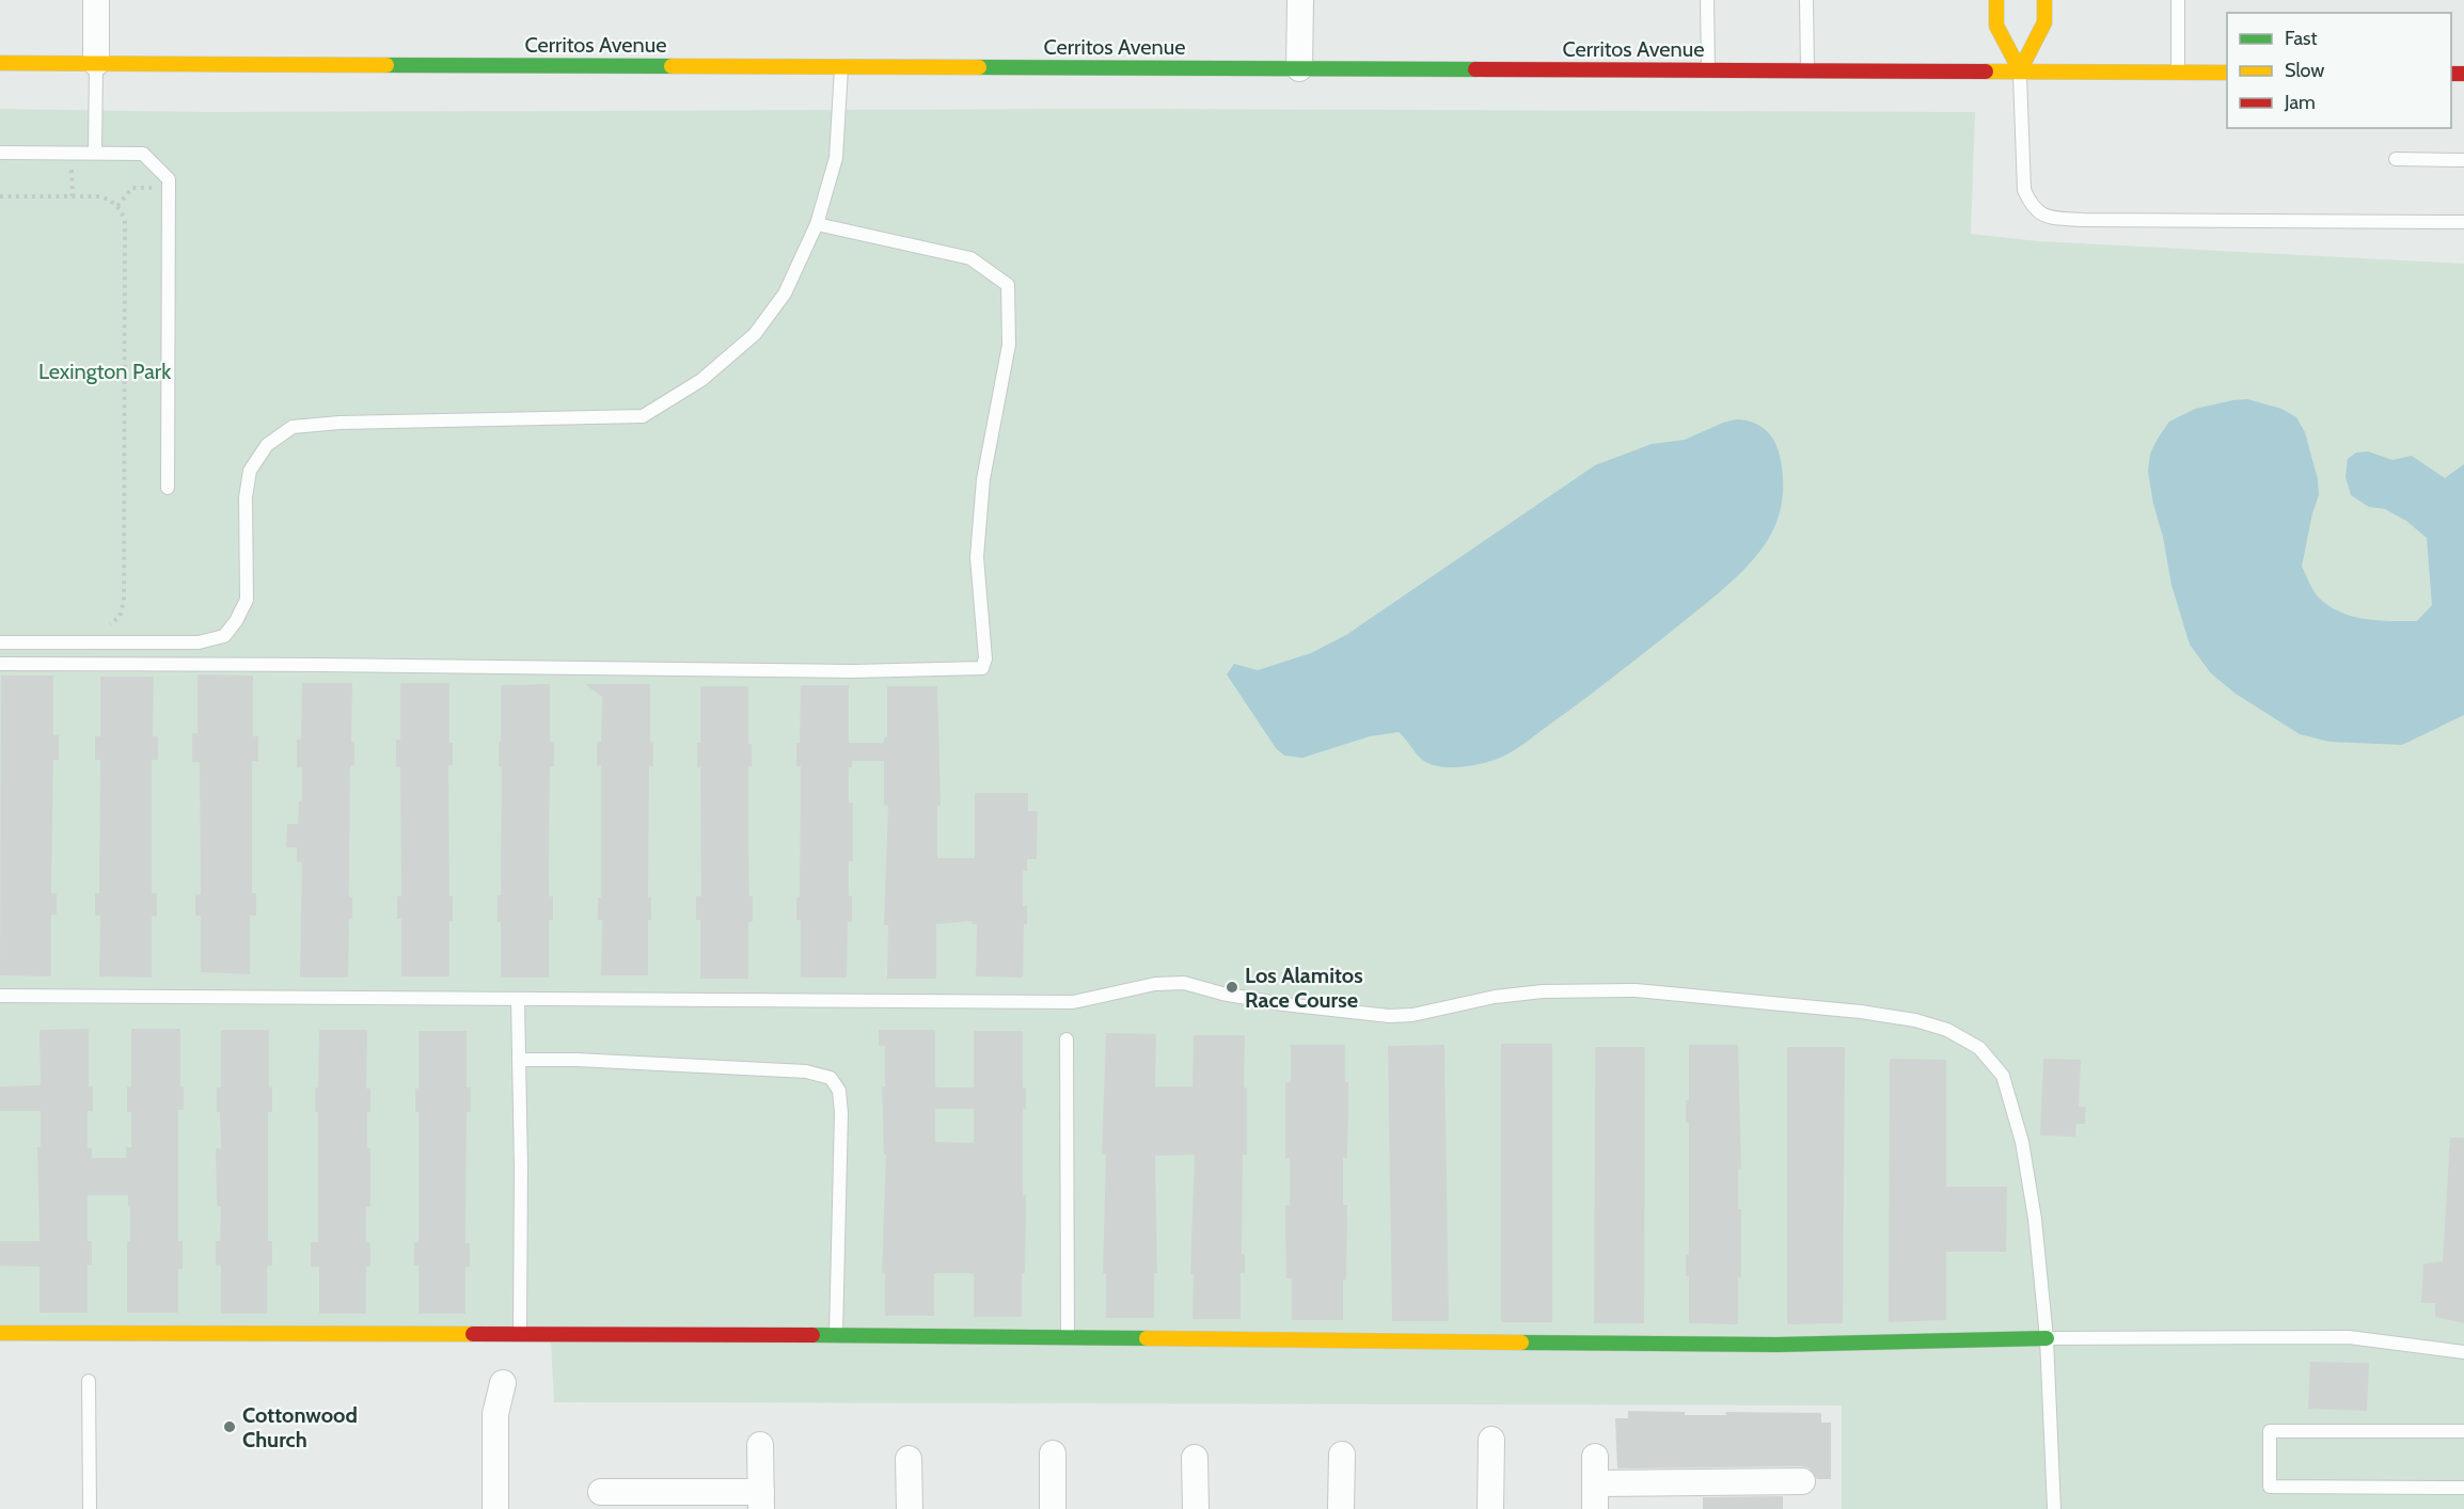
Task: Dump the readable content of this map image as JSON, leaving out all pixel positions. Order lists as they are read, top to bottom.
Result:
{
  "streets": {
    "main road": ["Cerritos Avenue"]
  },
  "parks": ["Lexington Park"],
  "places": ["Los Alamitos Race Course", "Cottonwood Church"],
  "legend": ["Fast", "Slow", "Jam"]
}
